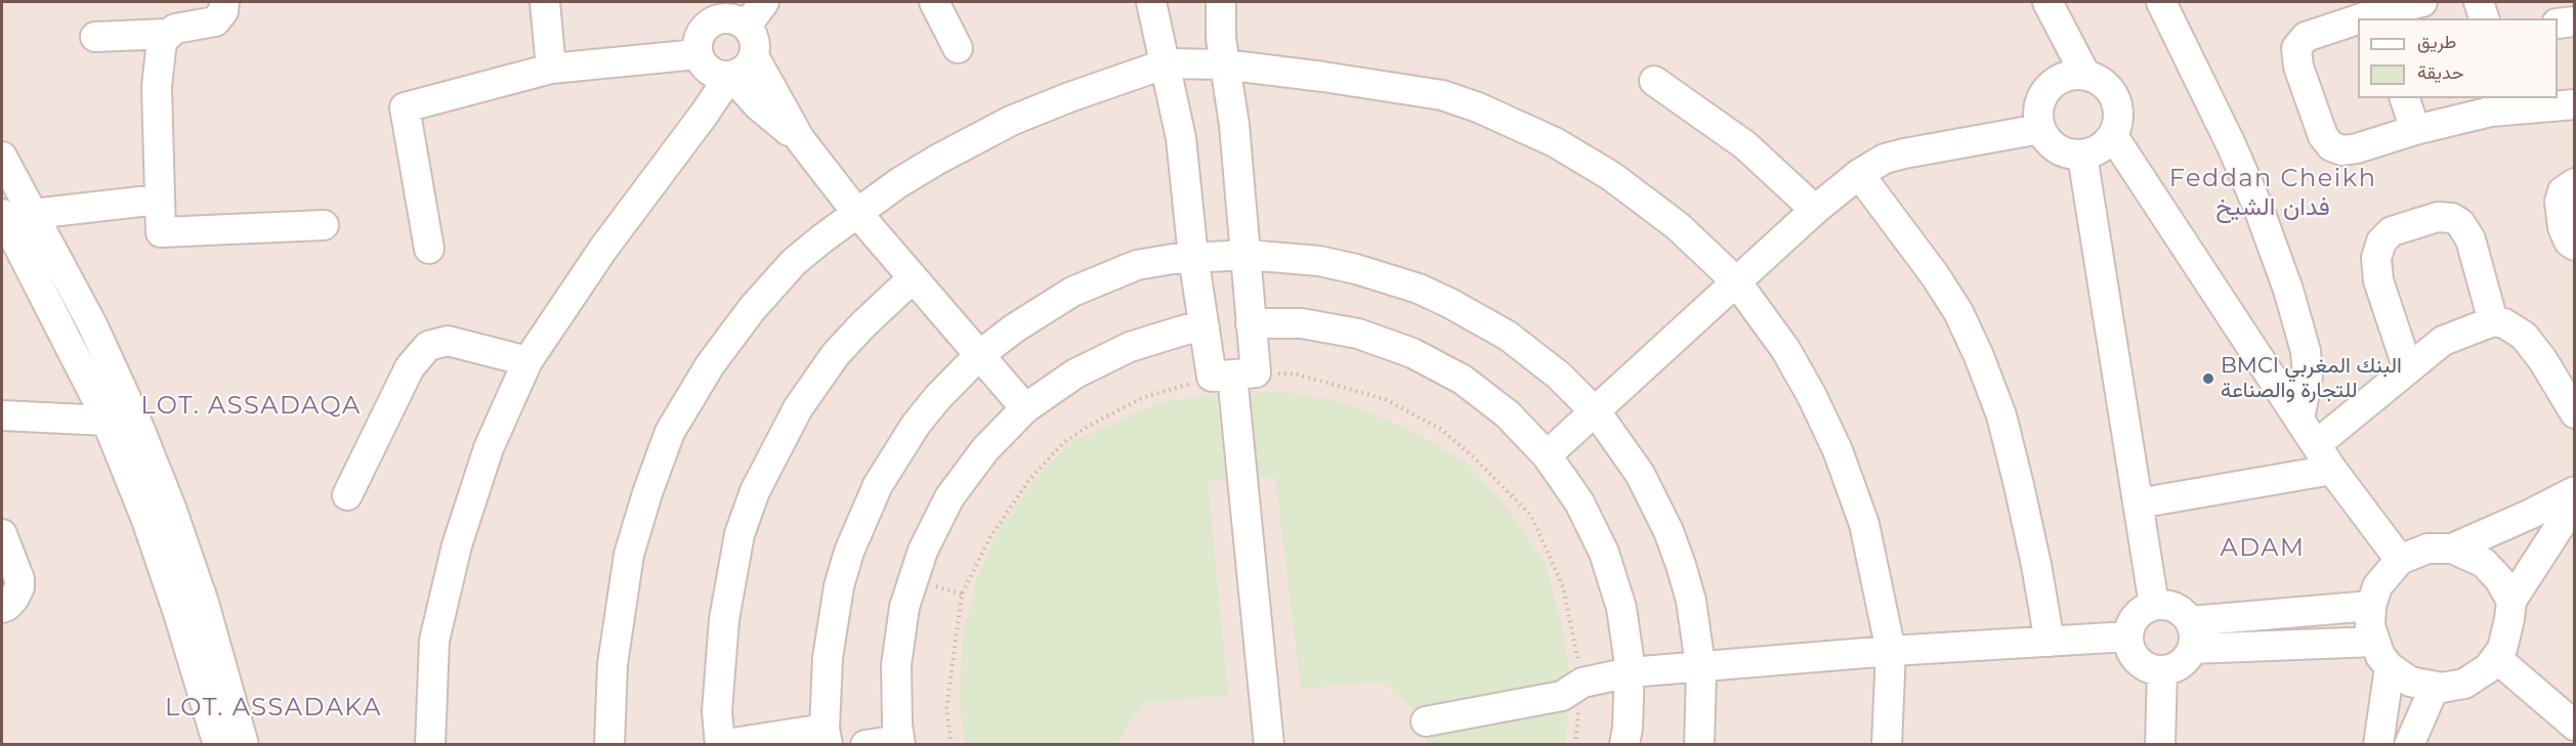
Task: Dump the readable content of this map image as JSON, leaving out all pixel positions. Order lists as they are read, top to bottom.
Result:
{
  "districts": [
    "Feddan Cheikh فدان الشيخ",
    "LOT. ASSADAQA",
    "ADAM",
    "LOT. ASSADAKA"
  ],
  "places": ["BMCI البنك المغربي للتجارة والصناعة"],
  "legend": ["طريق", "حديقة"]
}
